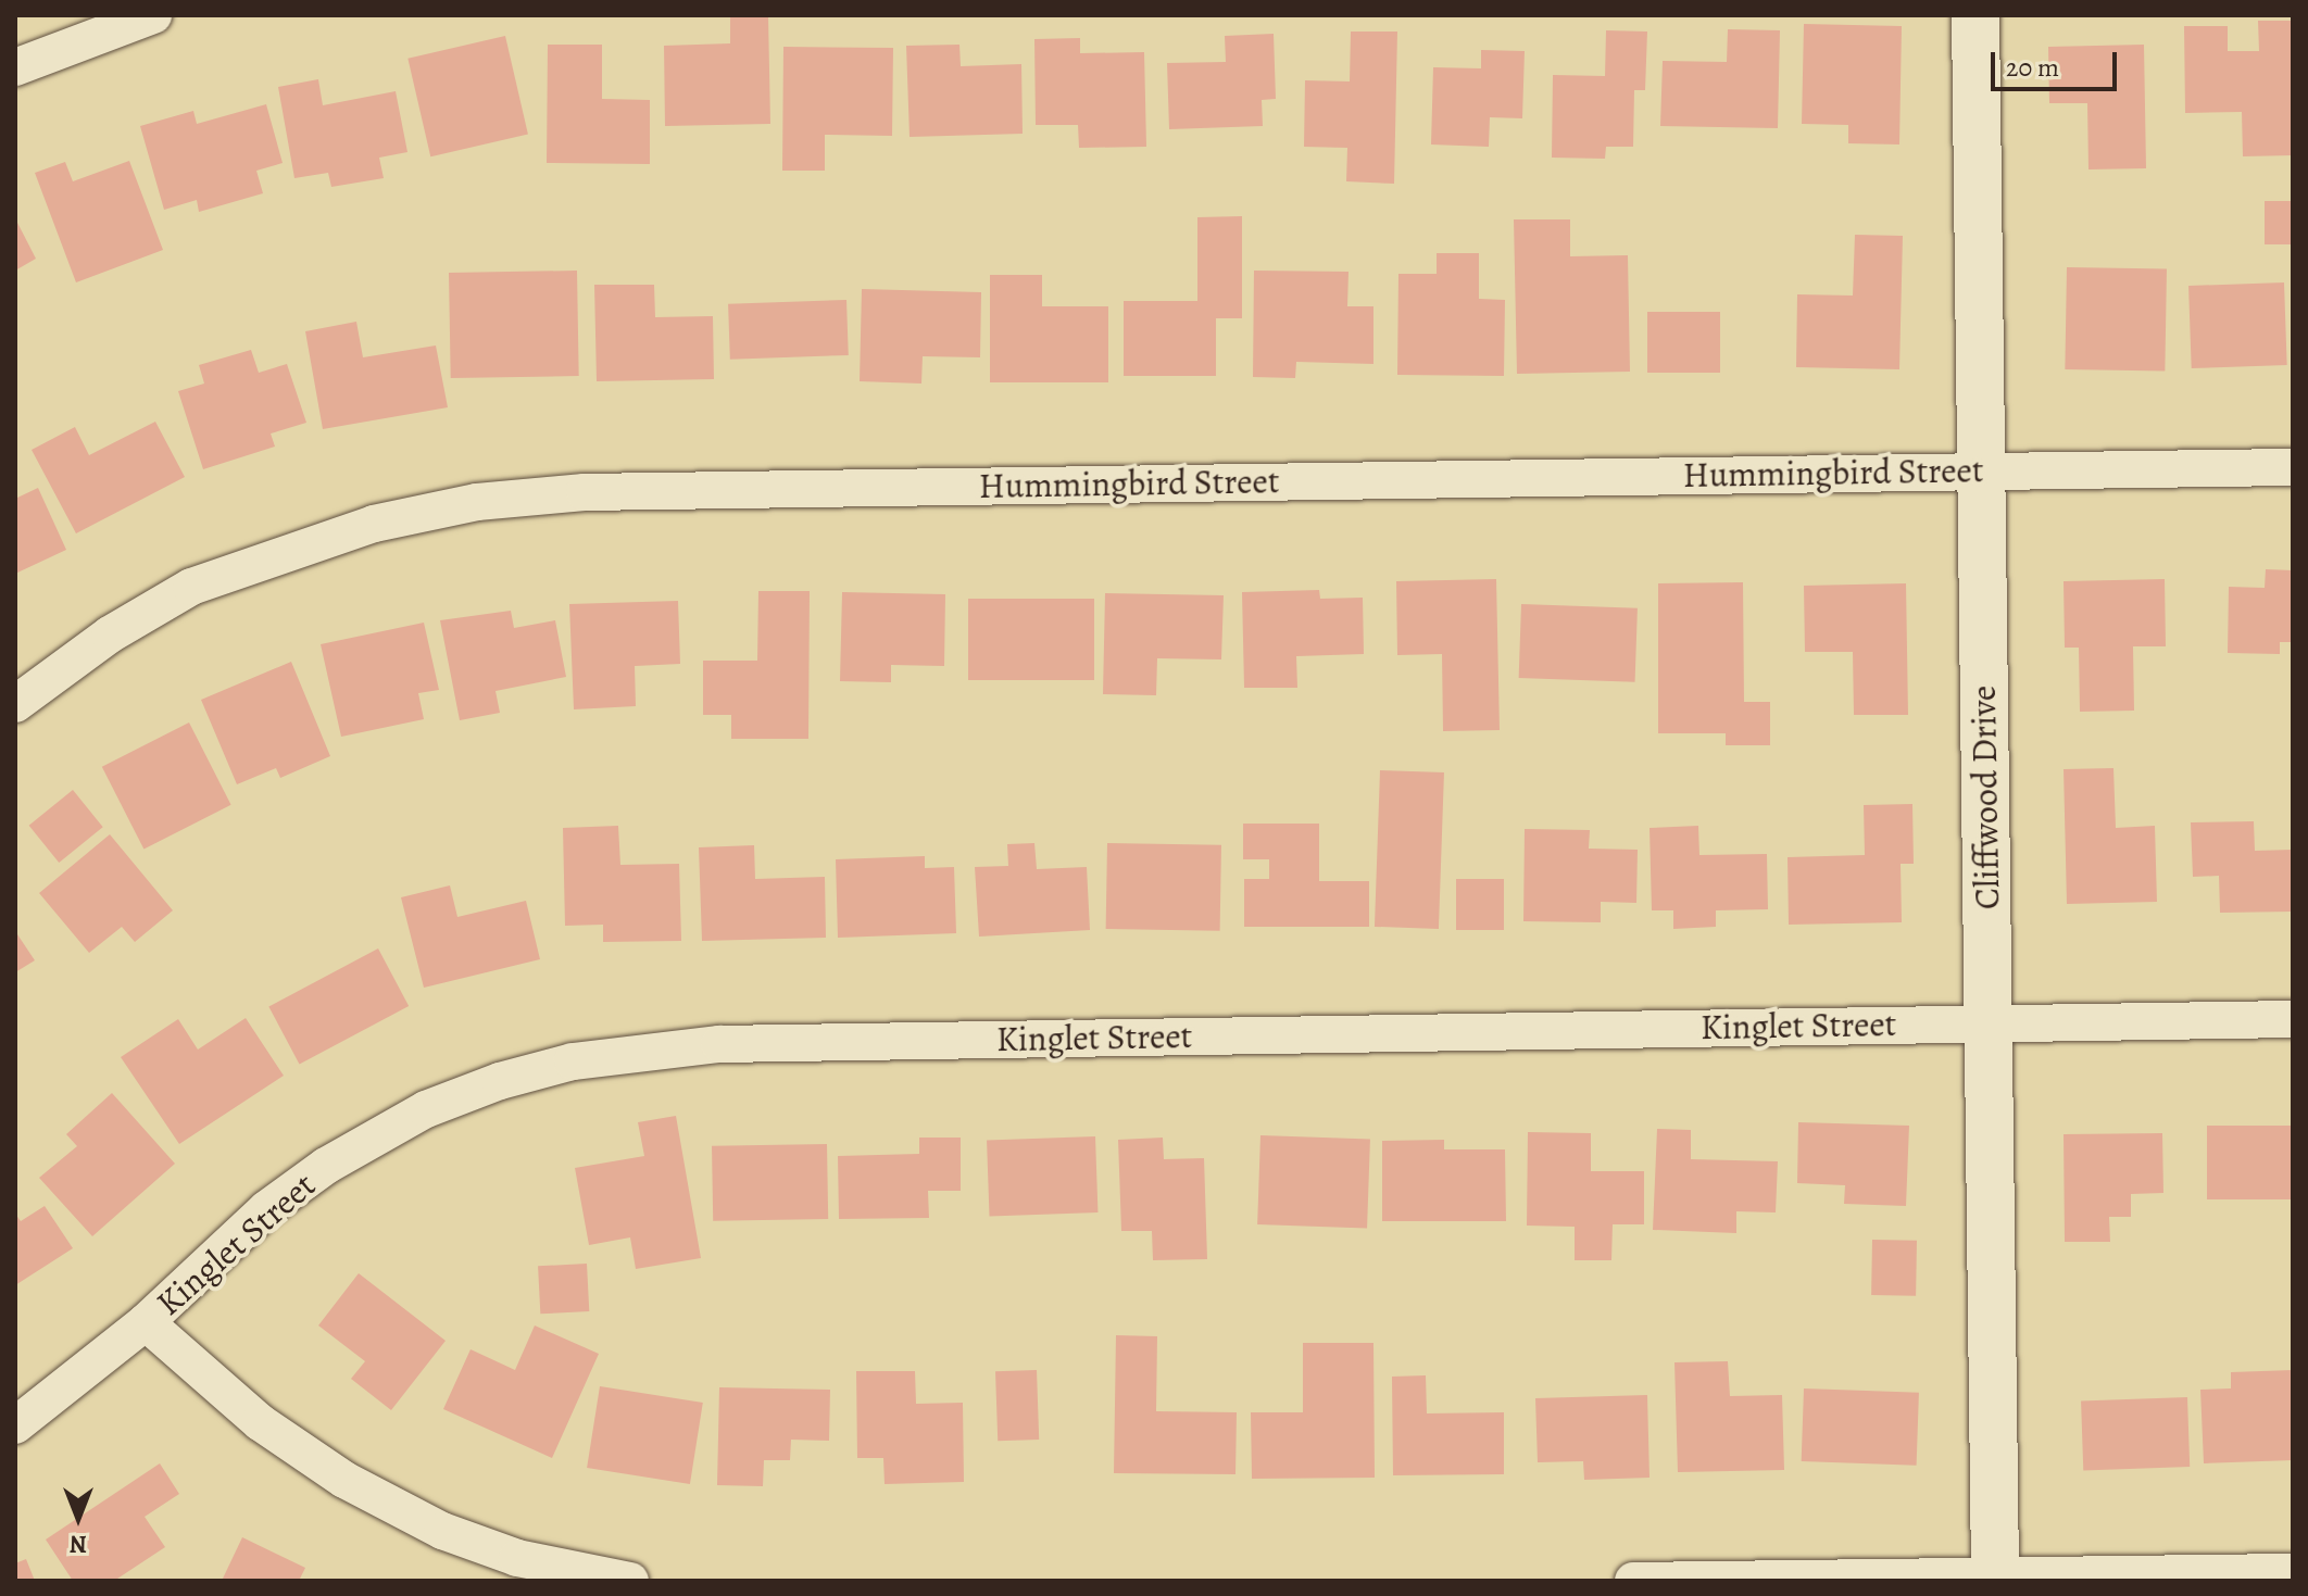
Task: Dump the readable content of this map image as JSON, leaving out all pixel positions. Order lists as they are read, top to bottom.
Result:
{
  "streets": {
    "street": ["Hummingbird Street", "Cliffwood Drive", "Kinglet Street"]
  },
  "crossings": [
    ["Hummingbird Street", "Cliffwood Drive"],
    ["Cliffwood Drive", "Kinglet Street"]
  ],
  "scale_bar": "20 m",
  "north": "bottom"
}
